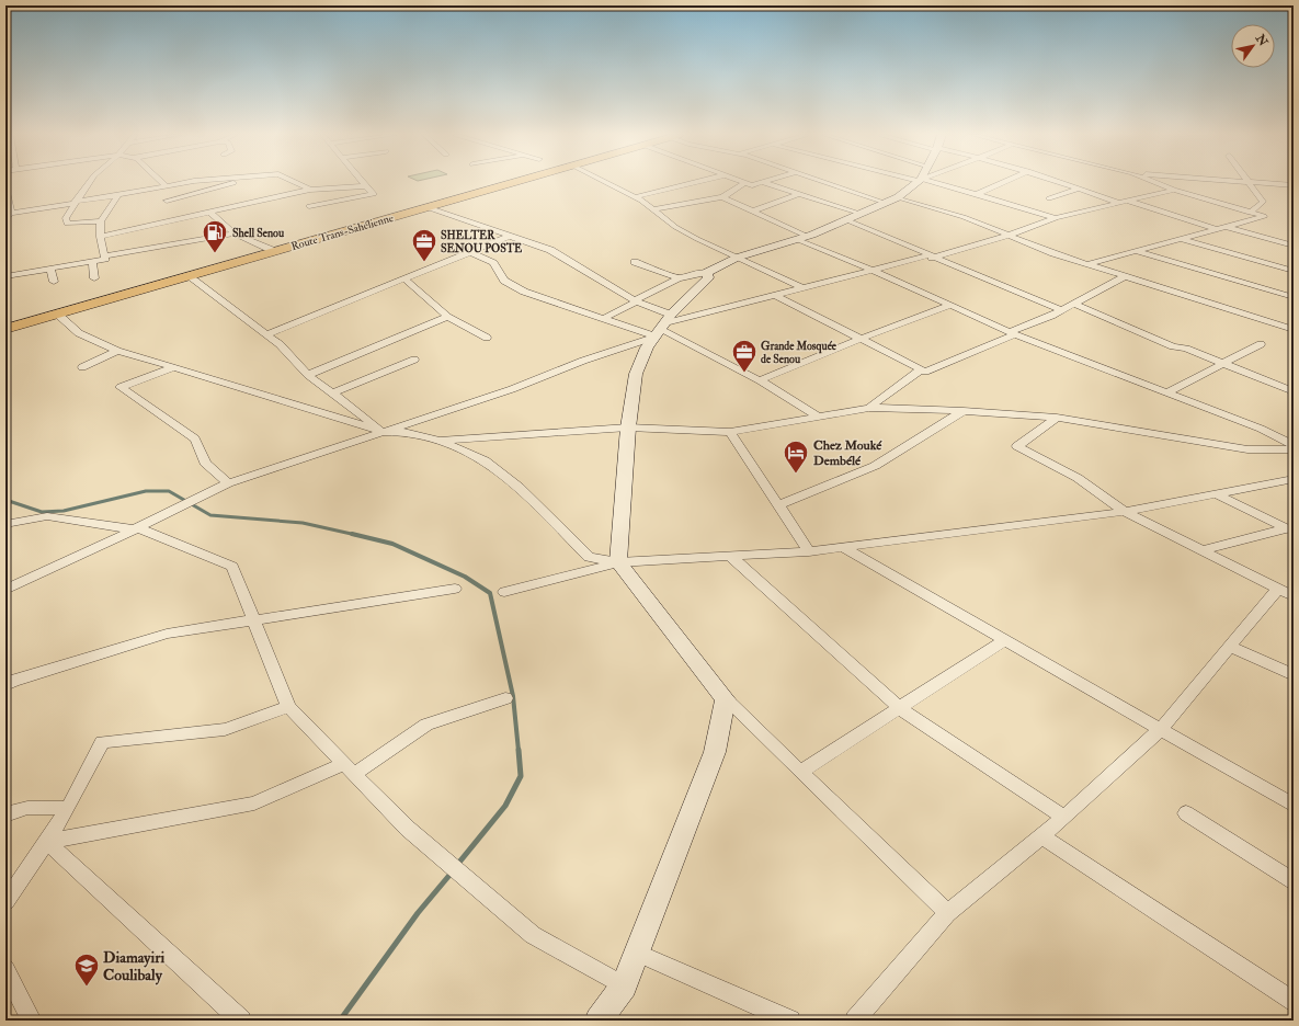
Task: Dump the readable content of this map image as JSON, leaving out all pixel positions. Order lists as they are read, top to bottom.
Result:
{
  "streets": {
    "highway": ["Route Trans-Sahélienne"]
  },
  "places": {
    "fuel station": ["Shell Senou"],
    "office": ["SHELTER SENOU POSTE", "Grande Mosquée de Senou"],
    "hotel": ["Chez Mouké Dembélé"],
    "school or university": ["Diamayiri Coulibaly"]
  },
  "north": "top right"
}
